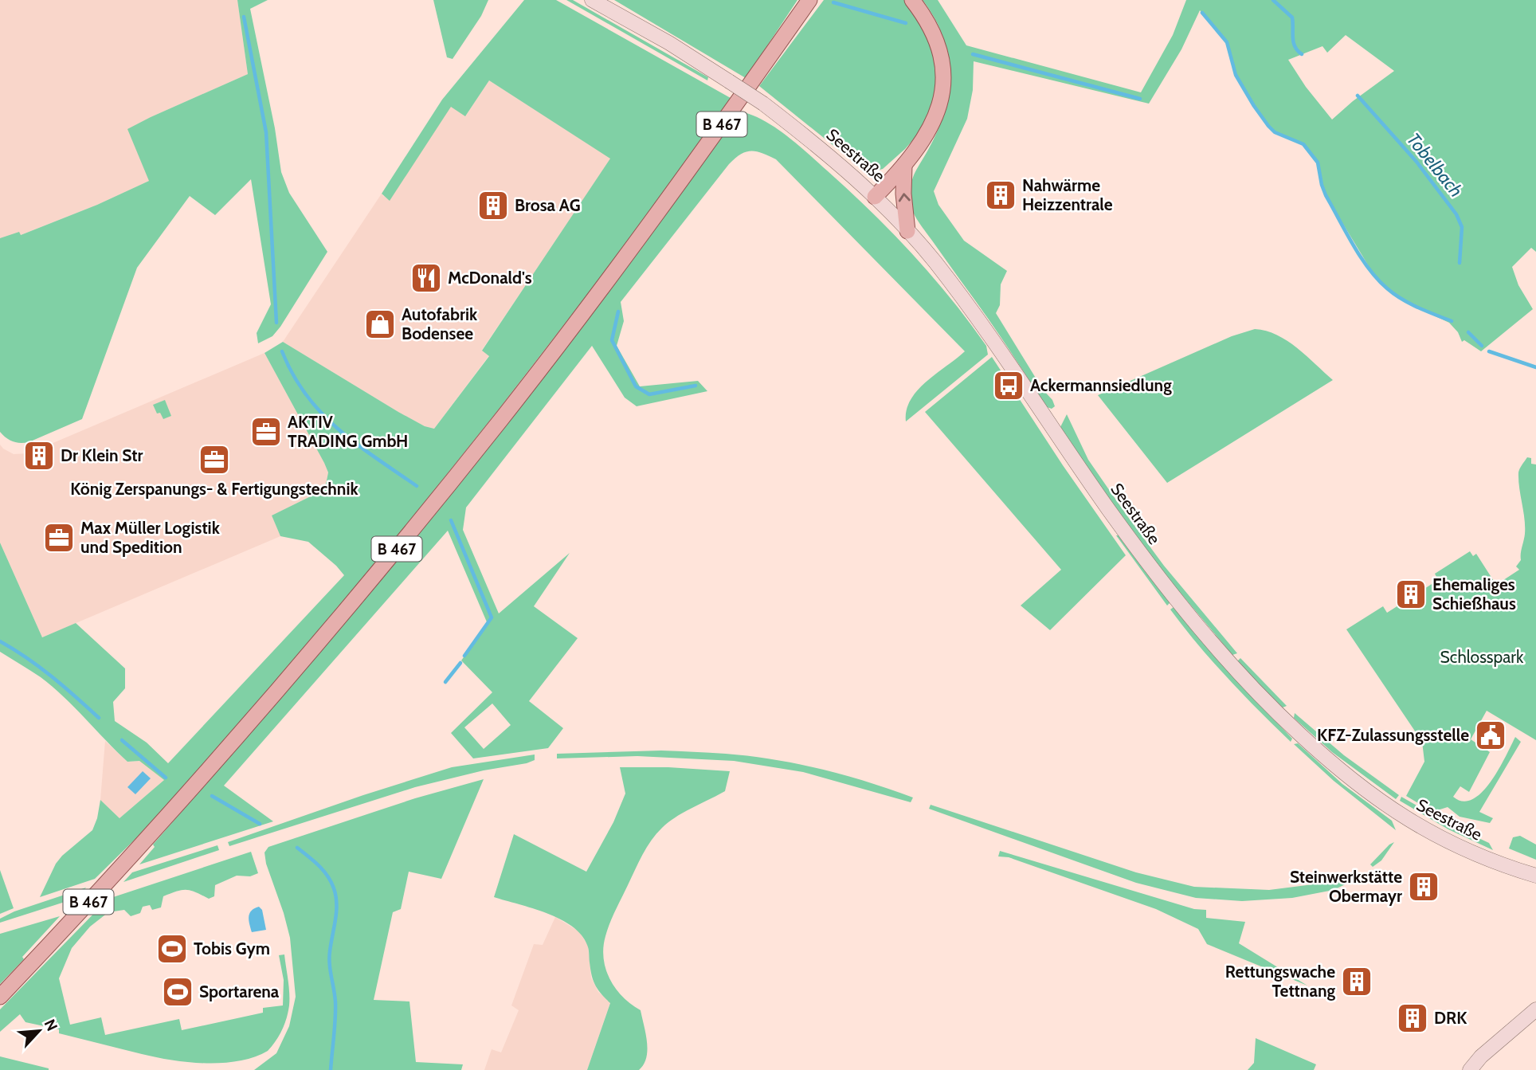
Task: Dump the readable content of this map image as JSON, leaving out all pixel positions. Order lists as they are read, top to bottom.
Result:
{
  "streets": {
    "main road": ["B 467", "Seestraße"]
  },
  "water": ["Tobelbach"],
  "parks": ["Schlosspark"],
  "places": {
    "building": [
      "Nahwärme Heizzentrale",
      "Brosa AG",
      "Dr Klein Str",
      "Ehemaliges Schießhaus",
      "Steinwerkstätte Obermayr",
      "Rettungswache Tettnang",
      "DRK"
    ],
    "restaurant": ["McDonald's"],
    "shop": ["Autofabrik Bodensee"],
    "bus stop": ["Ackermannsiedlung"],
    "office": ["AKTIV TRADING GmbH", "König Zerspanungs- & Fertigungstechnik", "Max Müller Logistik und Spedition"],
    "public building": ["KFZ-Zulassungsstelle"],
    "sports": ["Tobis Gym", "Sportarena"]
  },
  "north": "top right"
}
